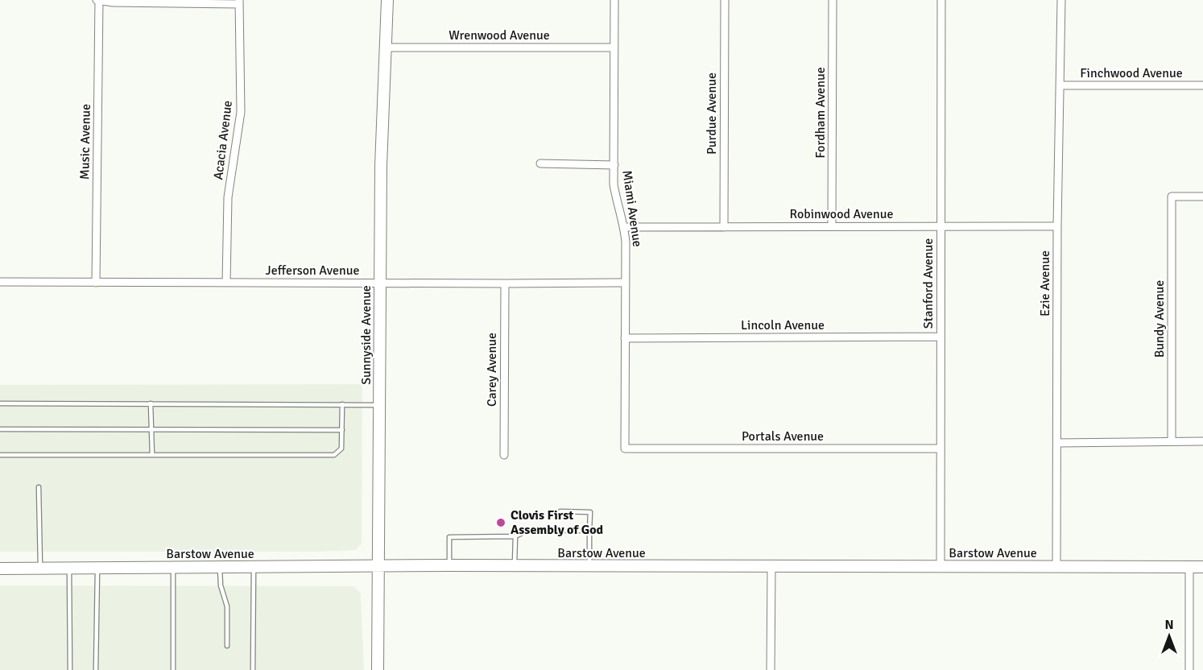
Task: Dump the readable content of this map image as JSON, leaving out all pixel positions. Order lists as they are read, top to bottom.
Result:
{
  "streets": {
    "main road": ["Sunnyside Avenue", "Barstow Avenue"],
    "street": [
      "Wrenwood Avenue",
      "Finchwood Avenue",
      "Fordham Avenue",
      "Purdue Avenue",
      "Acacia Avenue",
      "Music Avenue",
      "Miami Avenue",
      "Robinwood Avenue",
      "Jefferson Avenue",
      "Stanford Avenue",
      "Ezie Avenue",
      "Bundy Avenue",
      "Lincoln Avenue",
      "Carey Avenue",
      "Portals Avenue"
    ]
  },
  "crossings": [
    ["Wrenwood Avenue", "Miami Avenue"],
    ["Wrenwood Avenue", "Sunnyside Avenue"],
    ["Finchwood Avenue", "Ezie Avenue"],
    ["Fordham Avenue", "Robinwood Avenue"],
    ["Purdue Avenue", "Robinwood Avenue"],
    ["Acacia Avenue", "Jefferson Avenue"],
    ["Music Avenue", "Jefferson Avenue"],
    ["Miami Avenue", "Robinwood Avenue"],
    ["Miami Avenue", "Jefferson Avenue"],
    ["Miami Avenue", "Lincoln Avenue"],
    ["Miami Avenue", "Portals Avenue"],
    ["Robinwood Avenue", "Stanford Avenue"],
    ["Robinwood Avenue", "Ezie Avenue"],
    ["Jefferson Avenue", "Sunnyside Avenue"],
    ["Jefferson Avenue", "Carey Avenue"],
    ["Stanford Avenue", "Lincoln Avenue"],
    ["Stanford Avenue", "Portals Avenue"],
    ["Stanford Avenue", "Barstow Avenue"],
    ["Ezie Avenue", "Barstow Avenue"],
    ["Sunnyside Avenue", "Barstow Avenue"]
  ],
  "places": ["Clovis First Assembly of God"],
  "north": "top"
}
